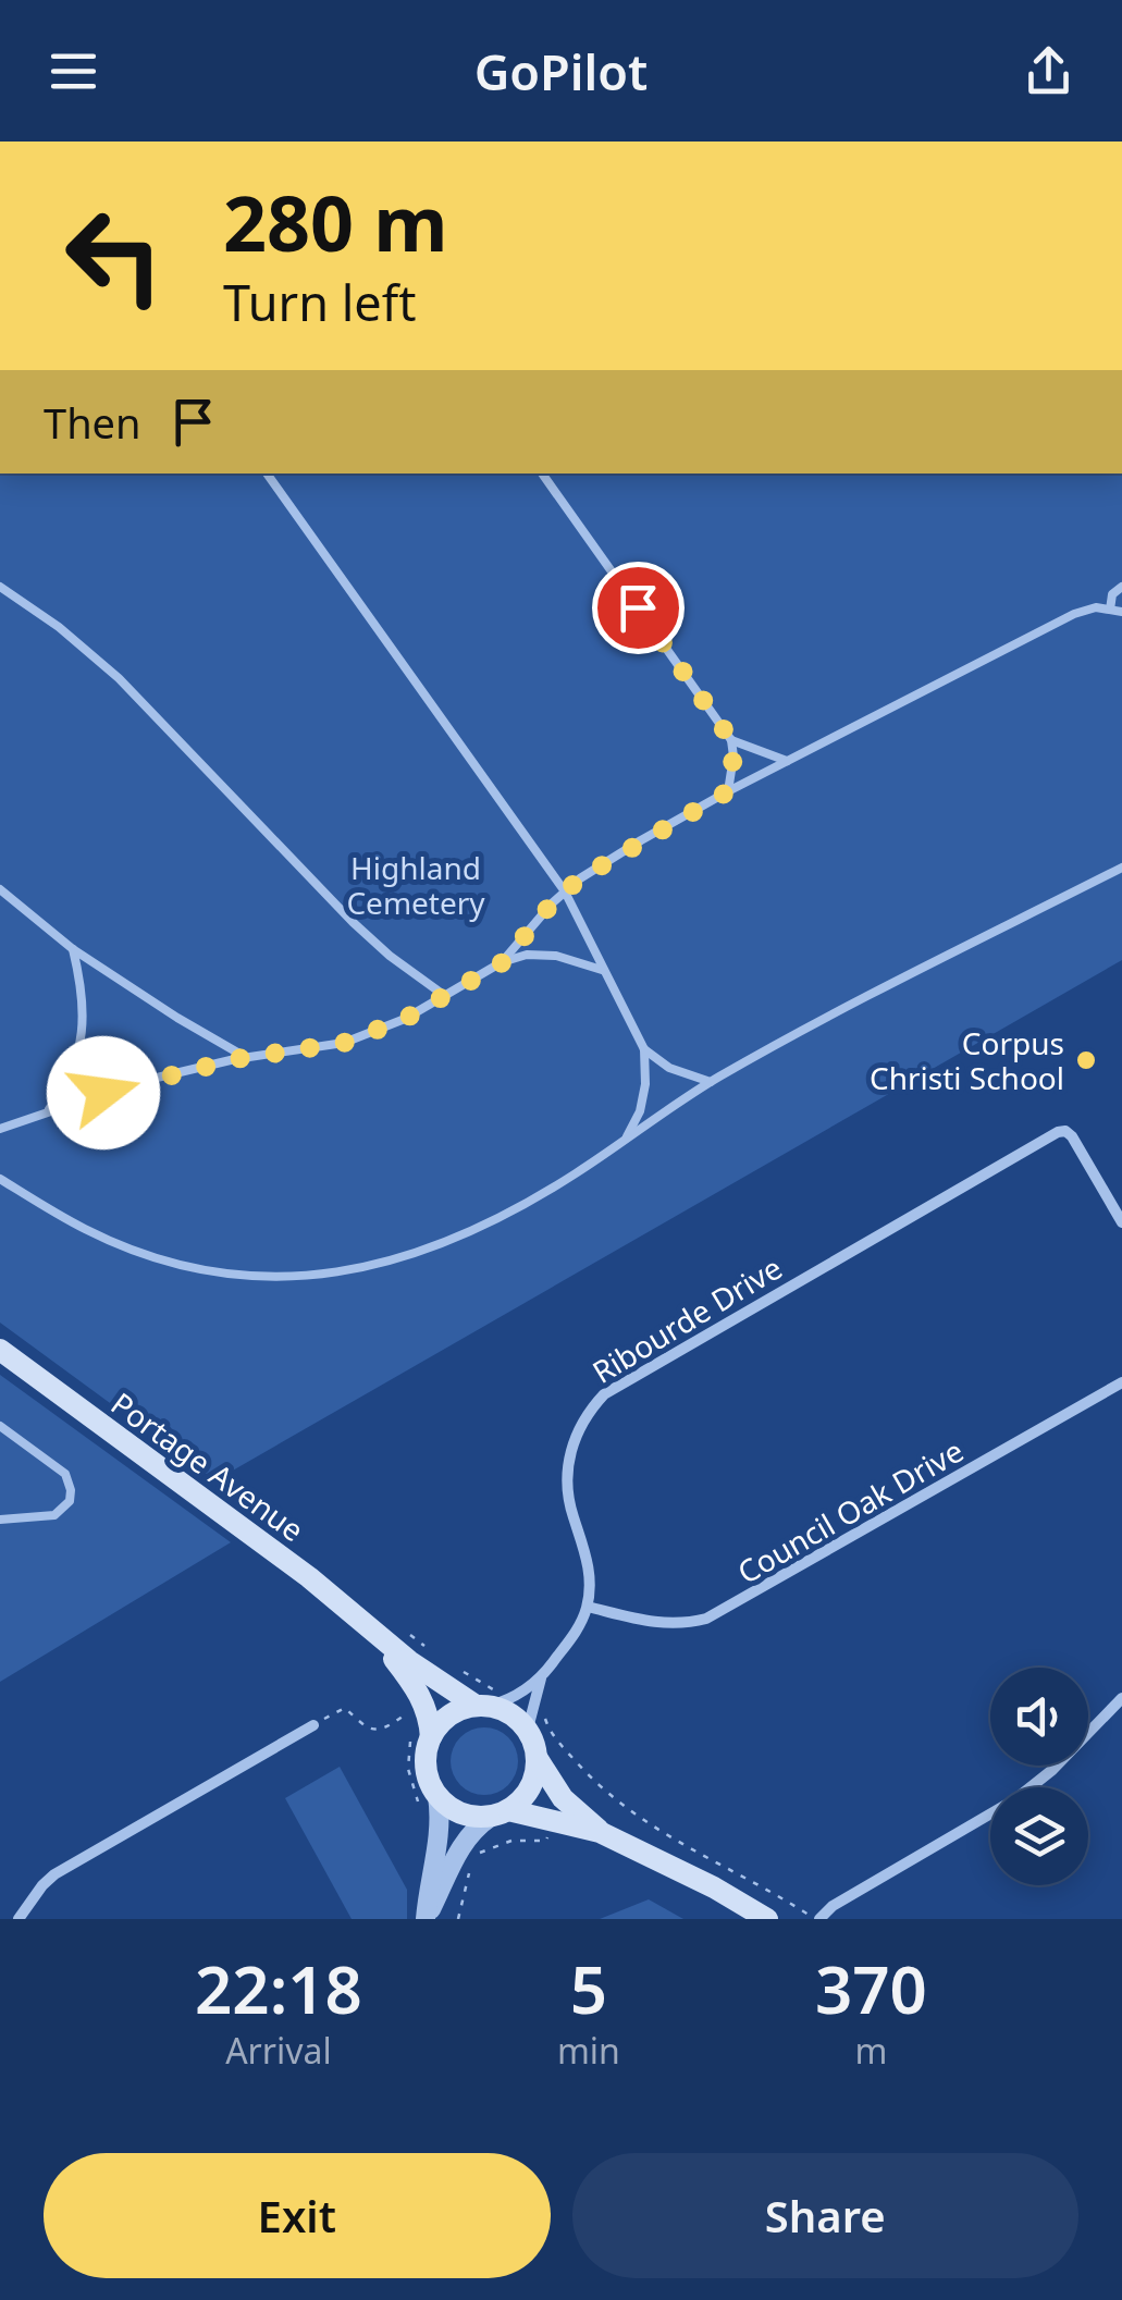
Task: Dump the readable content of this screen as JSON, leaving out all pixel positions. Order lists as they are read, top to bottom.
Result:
{
  "streets": {
    "main road": ["Portage Avenue"],
    "street": ["Ribourde Drive", "Council Oak Drive"]
  },
  "crossings": [
    ["Ribourde Drive", "Council Oak Drive"]
  ],
  "parks": ["Highland Cemetery"],
  "places": ["Corpus Christi School"],
  "page": {
    "header": "GoPilot",
    "turn": ["280 m", "Turn left"],
    "then": "Then",
    "eta": [
      "22:18",
      "Arrival",
      "5",
      "min",
      "370",
      "m"
    ],
    "buttons": ["Exit", "Share"]
  }
}
